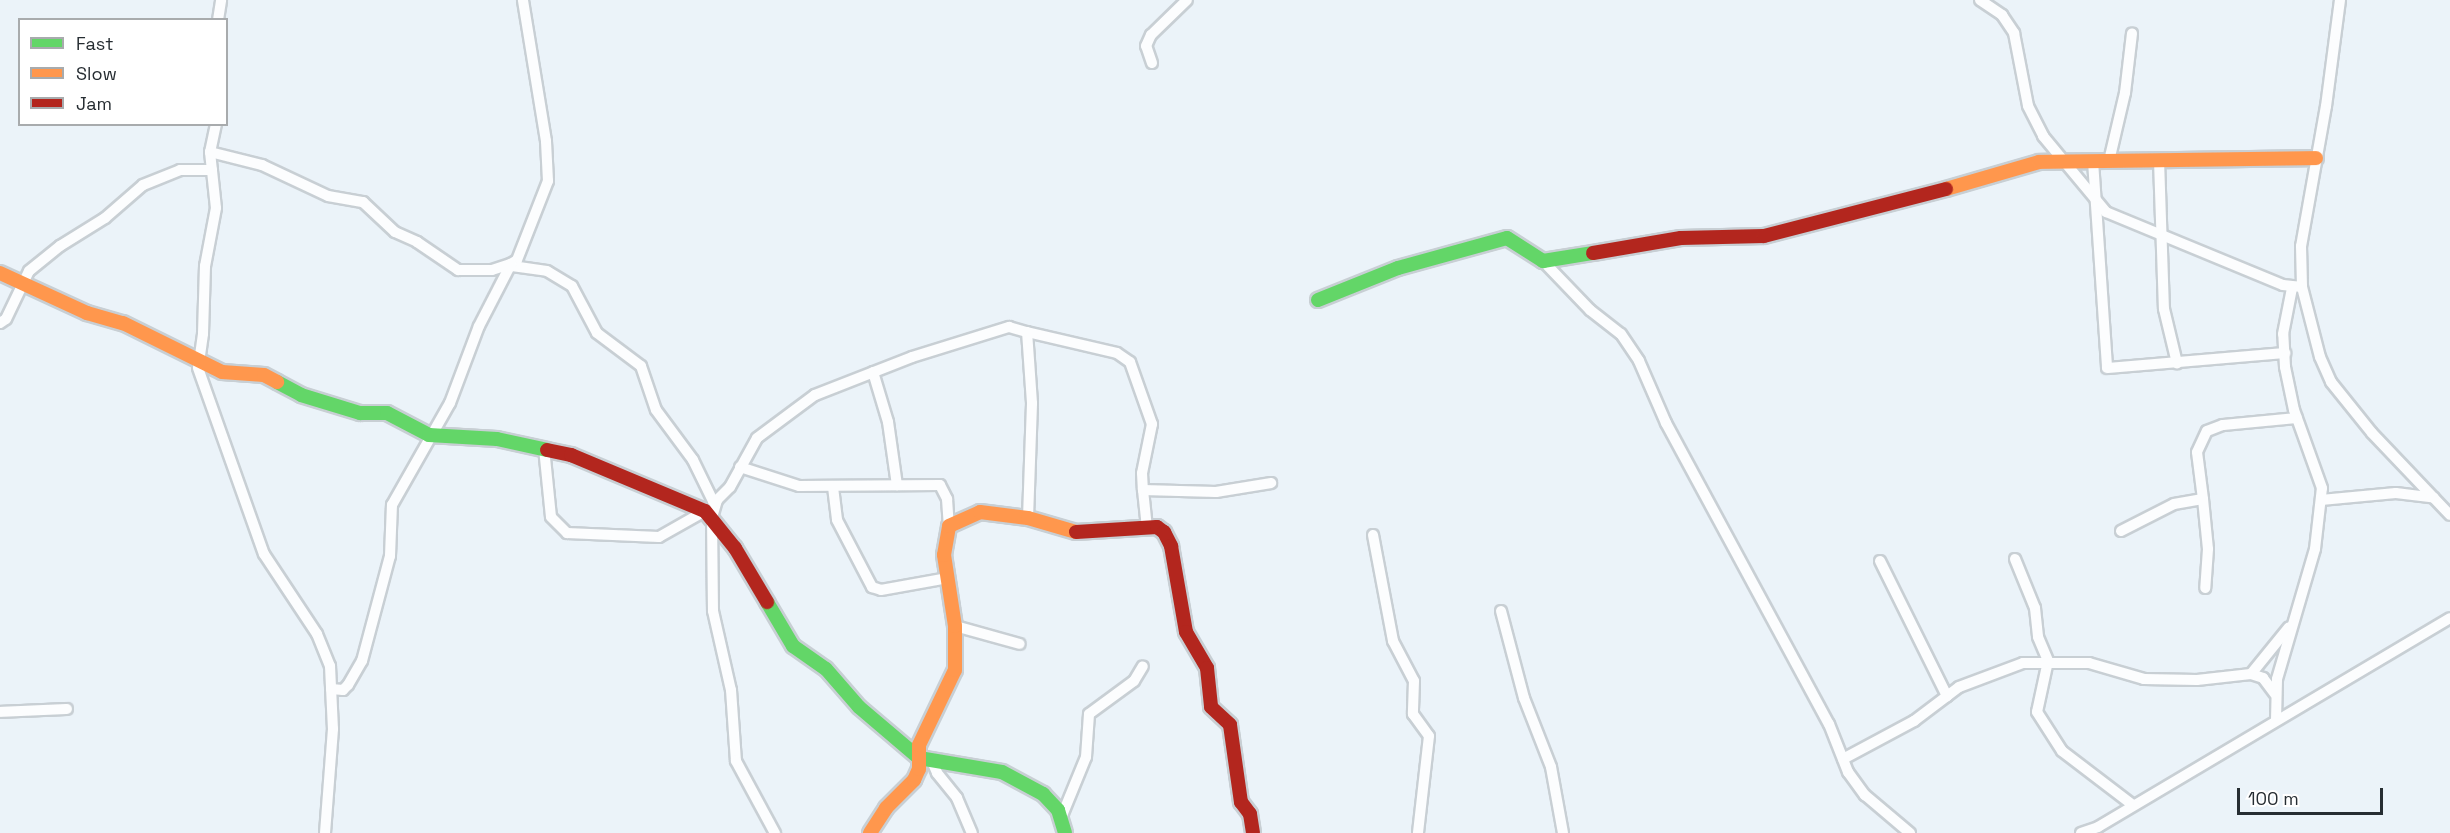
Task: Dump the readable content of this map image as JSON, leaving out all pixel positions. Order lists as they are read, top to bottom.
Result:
{
  "legend": ["Fast", "Slow", "Jam"],
  "scale_bar": "100 m"
}
